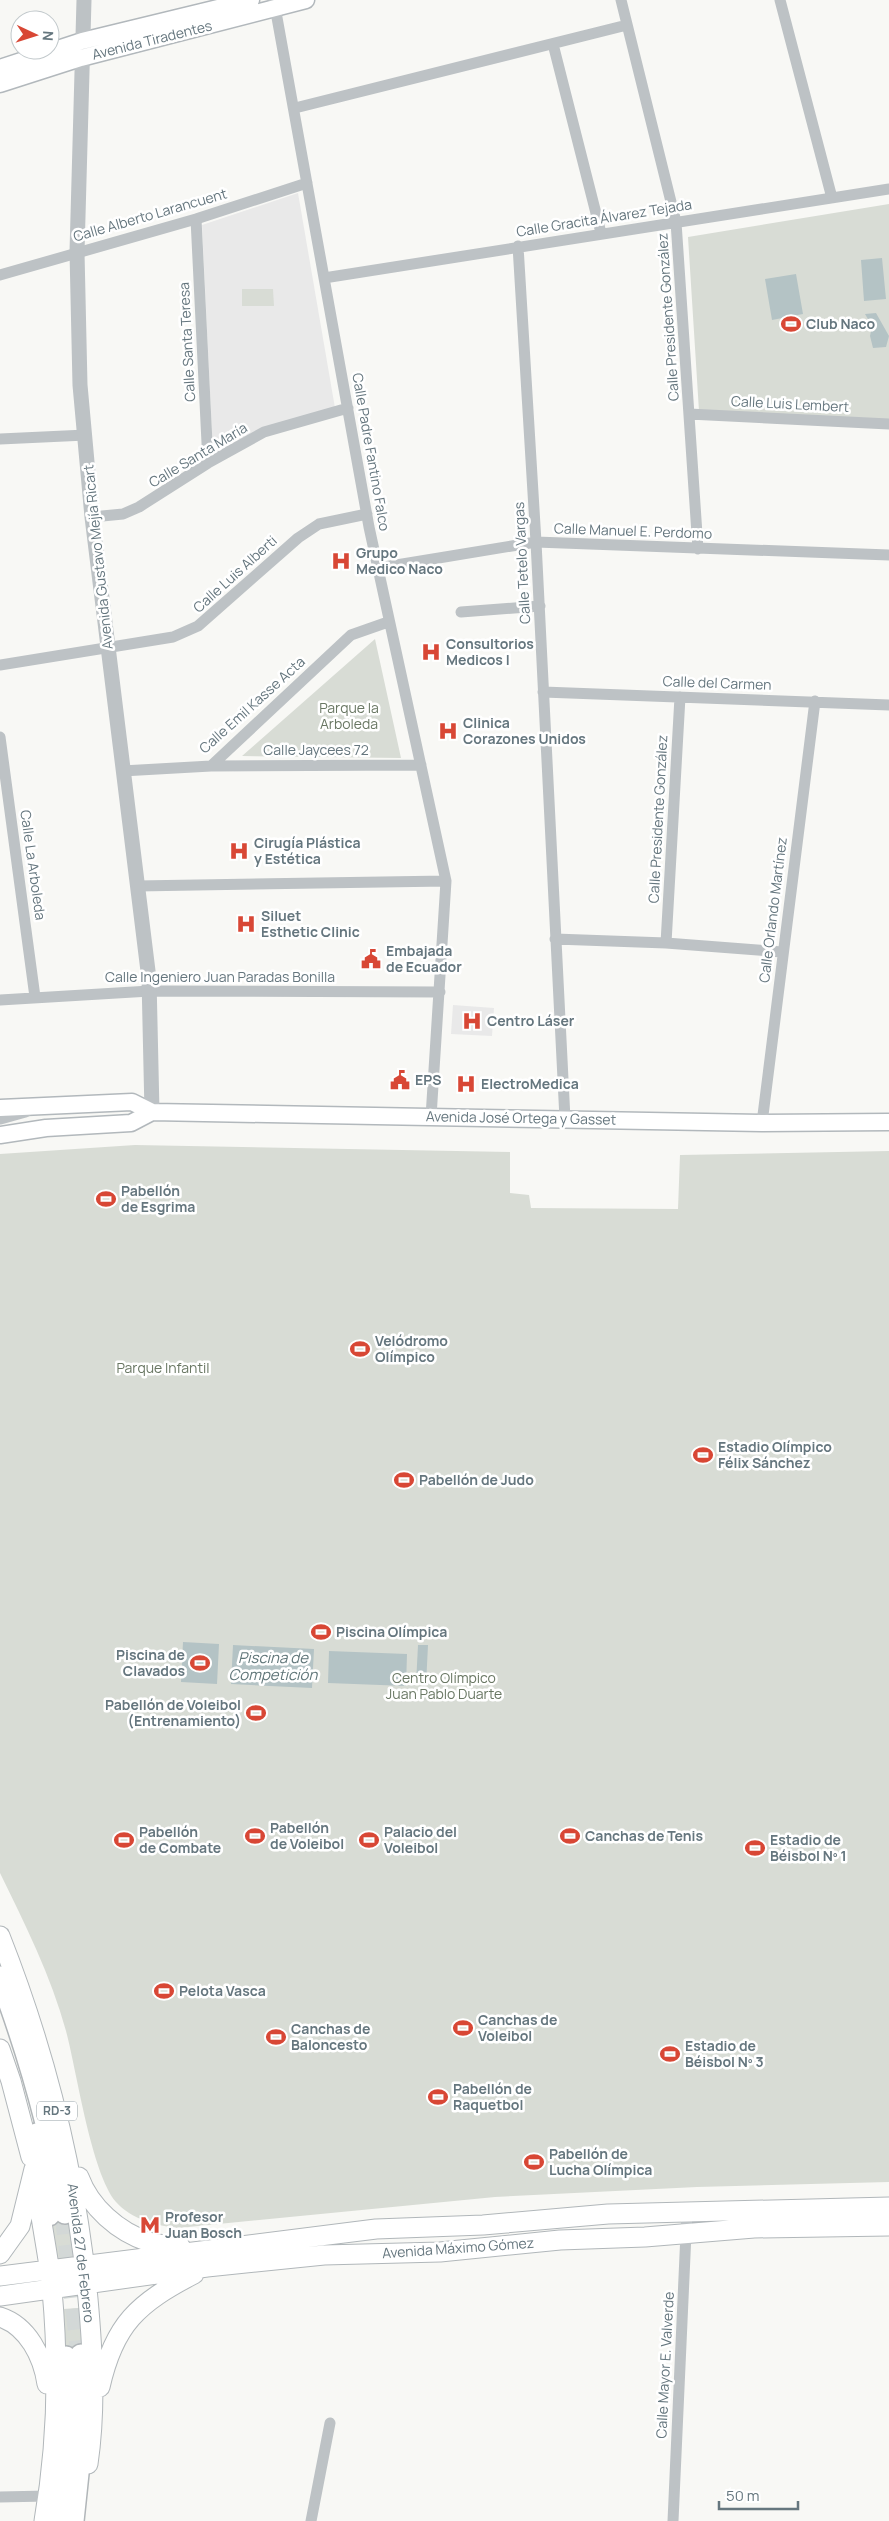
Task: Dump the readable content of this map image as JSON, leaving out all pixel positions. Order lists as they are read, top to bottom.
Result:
{
  "streets": {
    "highway": ["RD-3"],
    "main road": [
      "Avenida Tiradentes",
      "Avenida José Ortega y Gasset",
      "Avenida Máximo Gómez",
      "Avenida 27 de Febrero"
    ],
    "street": [
      "Calle Alberto Larancuent",
      "Calle Gracita Álvarez Tejada",
      "Calle Presidente González",
      "Calle Santa Teresa",
      "Calle Luis Lembert",
      "Calle Padre Fantino Falco",
      "Calle Santa María",
      "Calle Manuel E. Perdomo",
      "Avenida Gustavo Mejía Ricart",
      "Calle Tetelo Vargas",
      "Calle Luis Alberti",
      "Calle del Carmen",
      "Calle Emil Kasse Acta",
      "Calle Jaycees 72",
      "Calle La Arboleda",
      "Calle Orlando Martínez",
      "Calle Ingeniero Juan Paradas Bonilla",
      "Calle Mayor E. Valverde"
    ]
  },
  "crossings": [
    ["Avenida Tiradentes", "Calle Padre Fantino Falco"],
    ["Avenida Tiradentes", "Avenida Gustavo Mejía Ricart"],
    ["Calle Alberto Larancuent", "Calle Santa Teresa"],
    ["Calle Alberto Larancuent", "Calle Padre Fantino Falco"],
    ["Calle Alberto Larancuent", "Avenida Gustavo Mejía Ricart"],
    ["Calle Gracita Álvarez Tejada", "Calle Presidente González"],
    ["Calle Gracita Álvarez Tejada", "Calle Padre Fantino Falco"],
    ["Calle Gracita Álvarez Tejada", "Calle Tetelo Vargas"],
    ["Calle Presidente González", "Calle Luis Lembert"],
    ["Calle Presidente González", "Calle Manuel E. Perdomo"],
    ["Calle Presidente González", "Calle del Carmen"],
    ["Calle Santa Teresa", "Calle Santa María"],
    ["Calle Padre Fantino Falco", "Calle Santa María"],
    ["Calle Padre Fantino Falco", "Calle Manuel E. Perdomo"],
    ["Calle Padre Fantino Falco", "Calle Luis Alberti"],
    ["Calle Padre Fantino Falco", "Calle Emil Kasse Acta"],
    ["Calle Padre Fantino Falco", "Calle Jaycees 72"],
    ["Calle Padre Fantino Falco", "Calle Ingeniero Juan Paradas Bonilla"],
    ["Calle Padre Fantino Falco", "Avenida José Ortega y Gasset"],
    ["Calle Santa María", "Avenida Gustavo Mejía Ricart"],
    ["Calle Manuel E. Perdomo", "Calle Tetelo Vargas"],
    ["Avenida Gustavo Mejía Ricart", "Calle Luis Alberti"],
    ["Avenida Gustavo Mejía Ricart", "Calle Emil Kasse Acta"],
    ["Avenida Gustavo Mejía Ricart", "Calle Ingeniero Juan Paradas Bonilla"],
    ["Avenida Gustavo Mejía Ricart", "Avenida José Ortega y Gasset"],
    ["Calle Tetelo Vargas", "Calle del Carmen"],
    ["Calle Tetelo Vargas", "Avenida José Ortega y Gasset"],
    ["Calle del Carmen", "Calle Orlando Martínez"],
    ["Calle Emil Kasse Acta", "Calle Jaycees 72"],
    ["Calle La Arboleda", "Calle Ingeniero Juan Paradas Bonilla"],
    ["Calle Orlando Martínez", "Avenida José Ortega y Gasset"],
    ["RD-3", "Avenida Máximo Gómez"],
    ["Avenida Máximo Gómez", "Avenida 27 de Febrero"],
    ["Avenida Máximo Gómez", "Calle Mayor E. Valverde"]
  ],
  "water": ["Piscina de Competición"],
  "parks": ["Parque la Arboleda", "Parque Infantil", "Centro Olímpico Juan Pablo Duarte"],
  "places": {
    "sports": [
      "Club Naco",
      "Pabellón de Esgrima",
      "Velódromo Olímpico",
      "Estadio Olímpico Félix Sánchez",
      "Pabellón de Judo",
      "Piscina Olímpica",
      "Piscina de Clavados",
      "Pabellón de Voleibol (Entrenamiento)",
      "Pabellón de Voleibol",
      "Canchas de Tenis",
      "Pabellón de Combate",
      "Palacio del Voleibol",
      "Estadio de Béisbol Nº 1",
      "Pelota Vasca",
      "Canchas de Voleibol",
      "Canchas de Baloncesto",
      "Estadio de Béisbol Nº 3",
      "Pabellón de Raquetbol",
      "Pabellón de Lucha Olímpica"
    ],
    "hospital": [
      "Grupo Medico Naco",
      "Consultorios Medicos I",
      "Clinica Corazones Unidos",
      "Cirugía Plástica y Estética",
      "Siluet Esthetic Clinic",
      "Centro Láser",
      "ElectroMedica"
    ],
    "public building": ["Embajada de Ecuador", "EPS"],
    "metro station": ["Profesor Juan Bosch"]
  },
  "scale_bar": "50 m",
  "north": "right"
}
